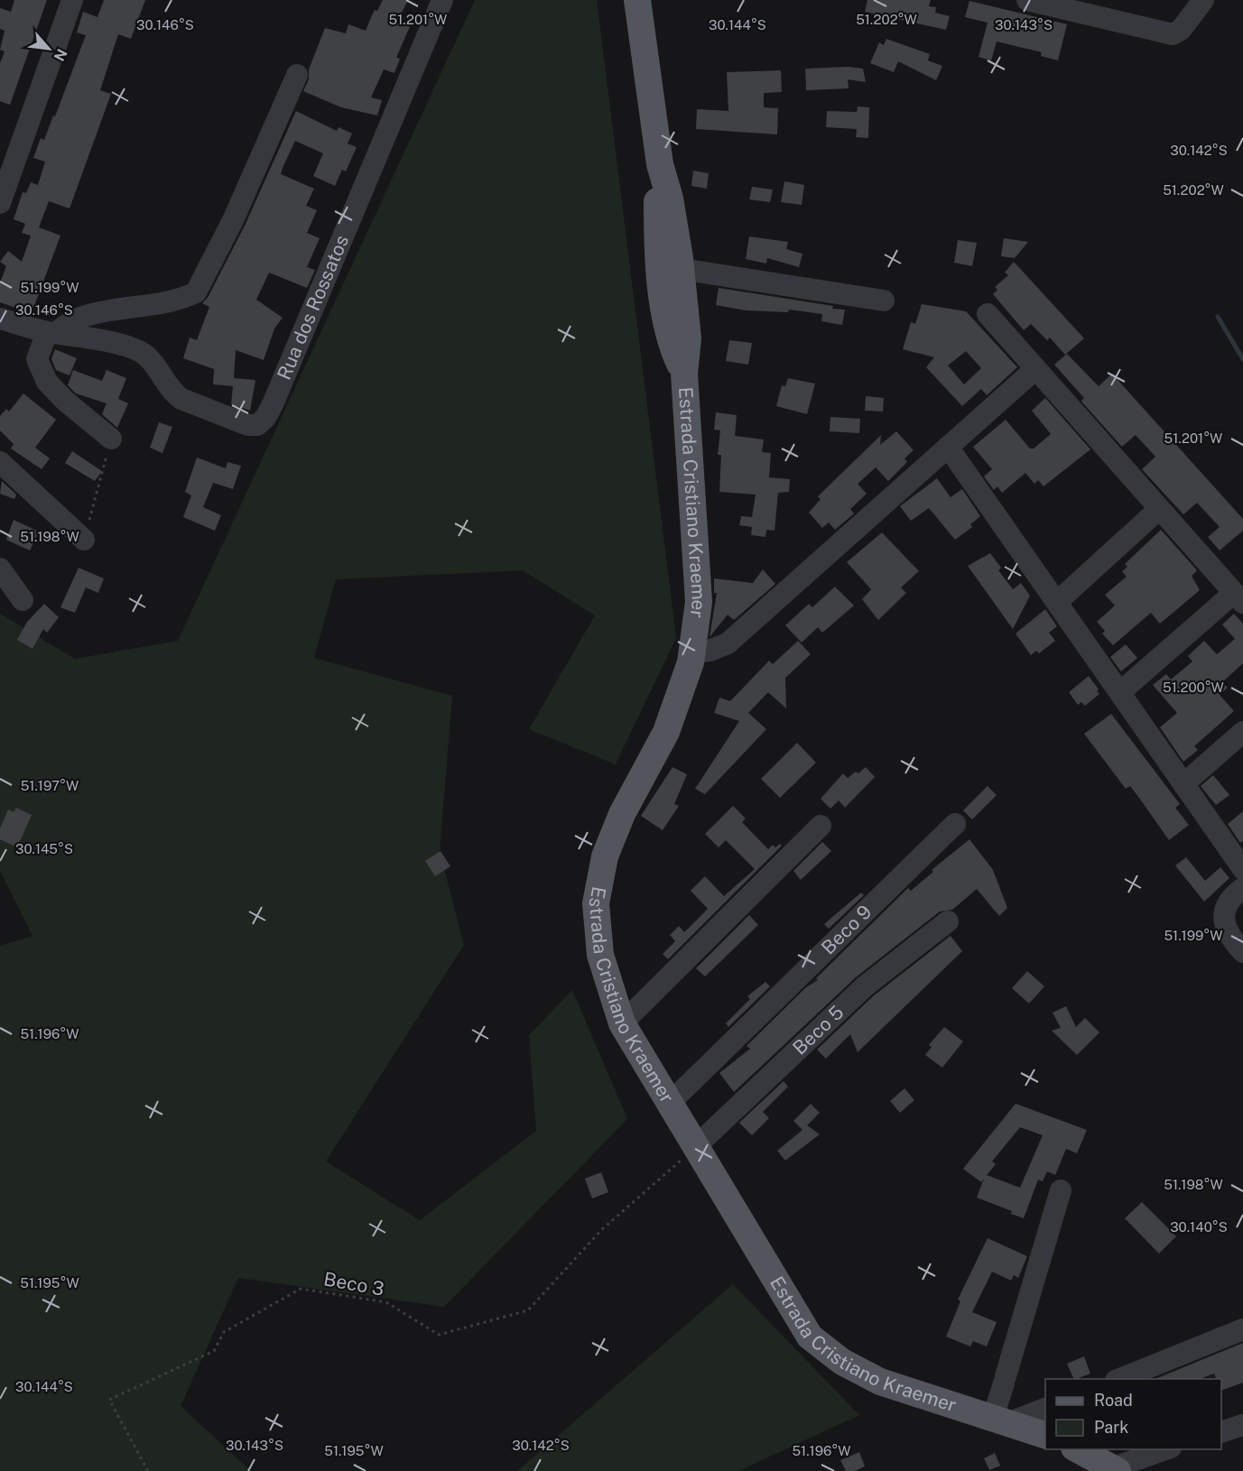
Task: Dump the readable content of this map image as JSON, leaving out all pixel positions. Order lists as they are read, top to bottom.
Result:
{
  "streets": {
    "main road": ["Estrada Cristiano Kraemer"],
    "street": ["Rua dos Rossatos", "Beco 9", "Beco 5"],
    "path": ["Beco 3"]
  },
  "crossings": [
    ["Estrada Cristiano Kraemer", "Beco 9"],
    ["Estrada Cristiano Kraemer", "Beco 5"],
    ["Estrada Cristiano Kraemer", "Beco 3"],
    ["Beco 5", "Beco 3"]
  ],
  "legend": ["Road", "Park"],
  "north": "bottom right",
  "coordinates": [
    "51.201°W",
    "51.202°W",
    "30.146°S",
    "30.144°S",
    "30.143°S",
    "30.142°S",
    "51.199°W",
    "51.198°W",
    "51.200°W",
    "51.197°W",
    "30.145°S",
    "51.196°W",
    "30.140°S",
    "51.195°W"
  ]
}
